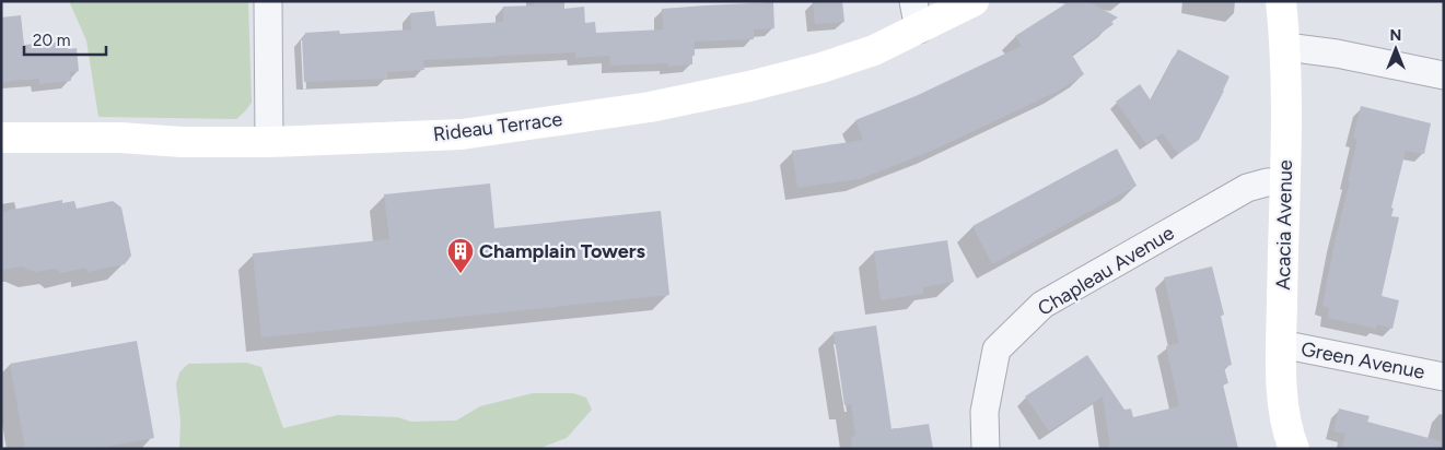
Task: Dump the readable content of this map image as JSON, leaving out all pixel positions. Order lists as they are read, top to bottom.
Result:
{
  "streets": {
    "street": [
      "Rideau Terrace",
      "Acacia Avenue",
      "Chapleau Avenue",
      "Green Avenue"
    ]
  },
  "crossings": [
    ["Acacia Avenue", "Chapleau Avenue"],
    ["Acacia Avenue", "Green Avenue"]
  ],
  "places": {
    "building": ["Champlain Towers"]
  },
  "scale_bar": "20 m",
  "north": "top"
}
